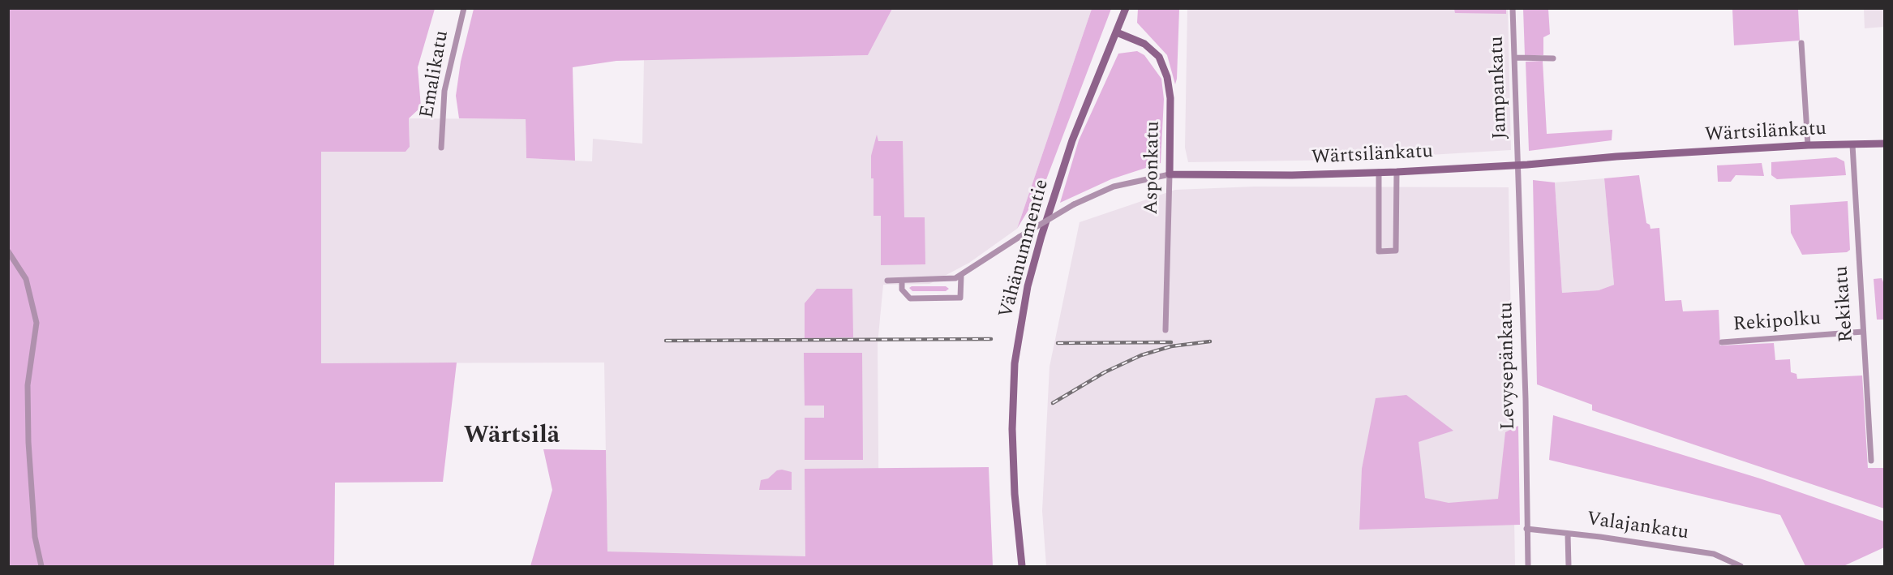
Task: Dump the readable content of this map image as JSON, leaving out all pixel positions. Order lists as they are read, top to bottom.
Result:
{
  "streets": {
    "street": [
      "Emalikatu",
      "Jampankatu",
      "Wärtsilänkatu",
      "Asponkatu",
      "Vähänummentie",
      "Rekikatu",
      "Rekipolku",
      "Levysepänkatu",
      "Valajankatu"
    ]
  },
  "crossings": [
    ["Jampankatu", "Wärtsilänkatu"],
    ["Jampankatu", "Levysepänkatu"],
    ["Wärtsilänkatu", "Asponkatu"],
    ["Wärtsilänkatu", "Rekikatu"],
    ["Wärtsilänkatu", "Levysepänkatu"],
    ["Asponkatu", "Vähänummentie"],
    ["Rekikatu", "Rekipolku"],
    ["Levysepänkatu", "Valajankatu"]
  ],
  "districts": ["Wärtsilä"]
}
